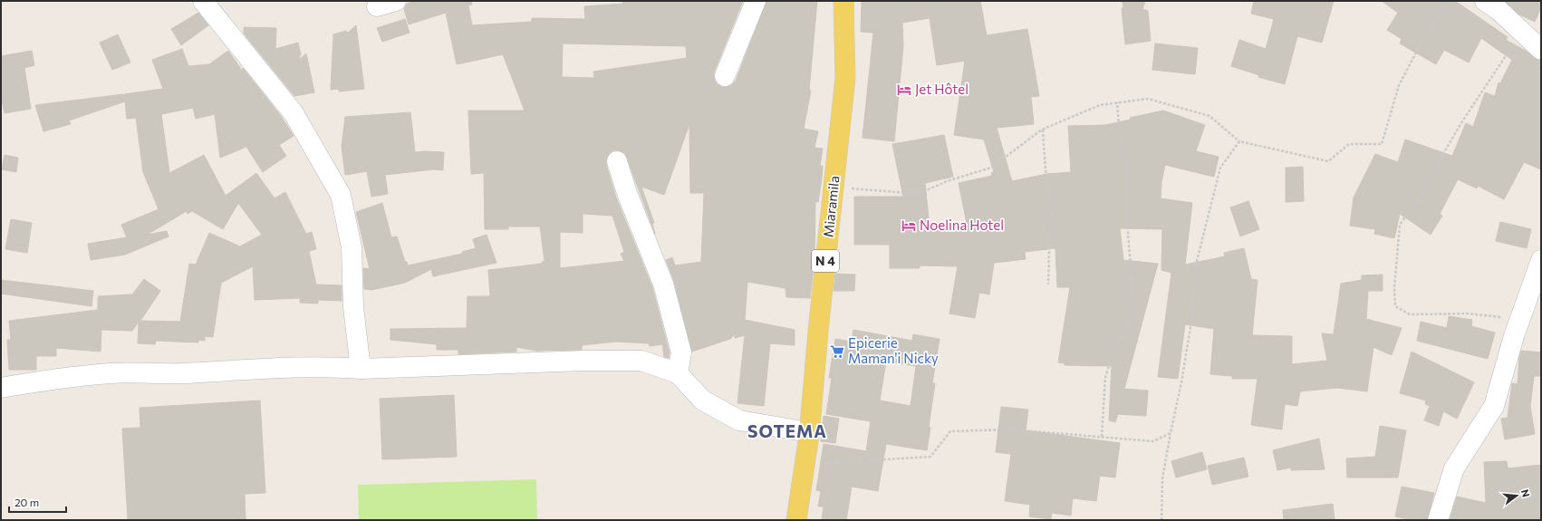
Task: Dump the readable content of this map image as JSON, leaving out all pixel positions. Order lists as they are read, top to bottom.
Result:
{
  "streets": {
    "main road": ["Miaramila", "N 4"]
  },
  "districts": ["SOTEMA"],
  "places": {
    "hotel": ["Jet Hôtel", "Noelina Hotel"],
    "supermarket": ["Epicerie Maman'i Nicky"]
  },
  "scale_bar": "20 m",
  "north": "right"
}
